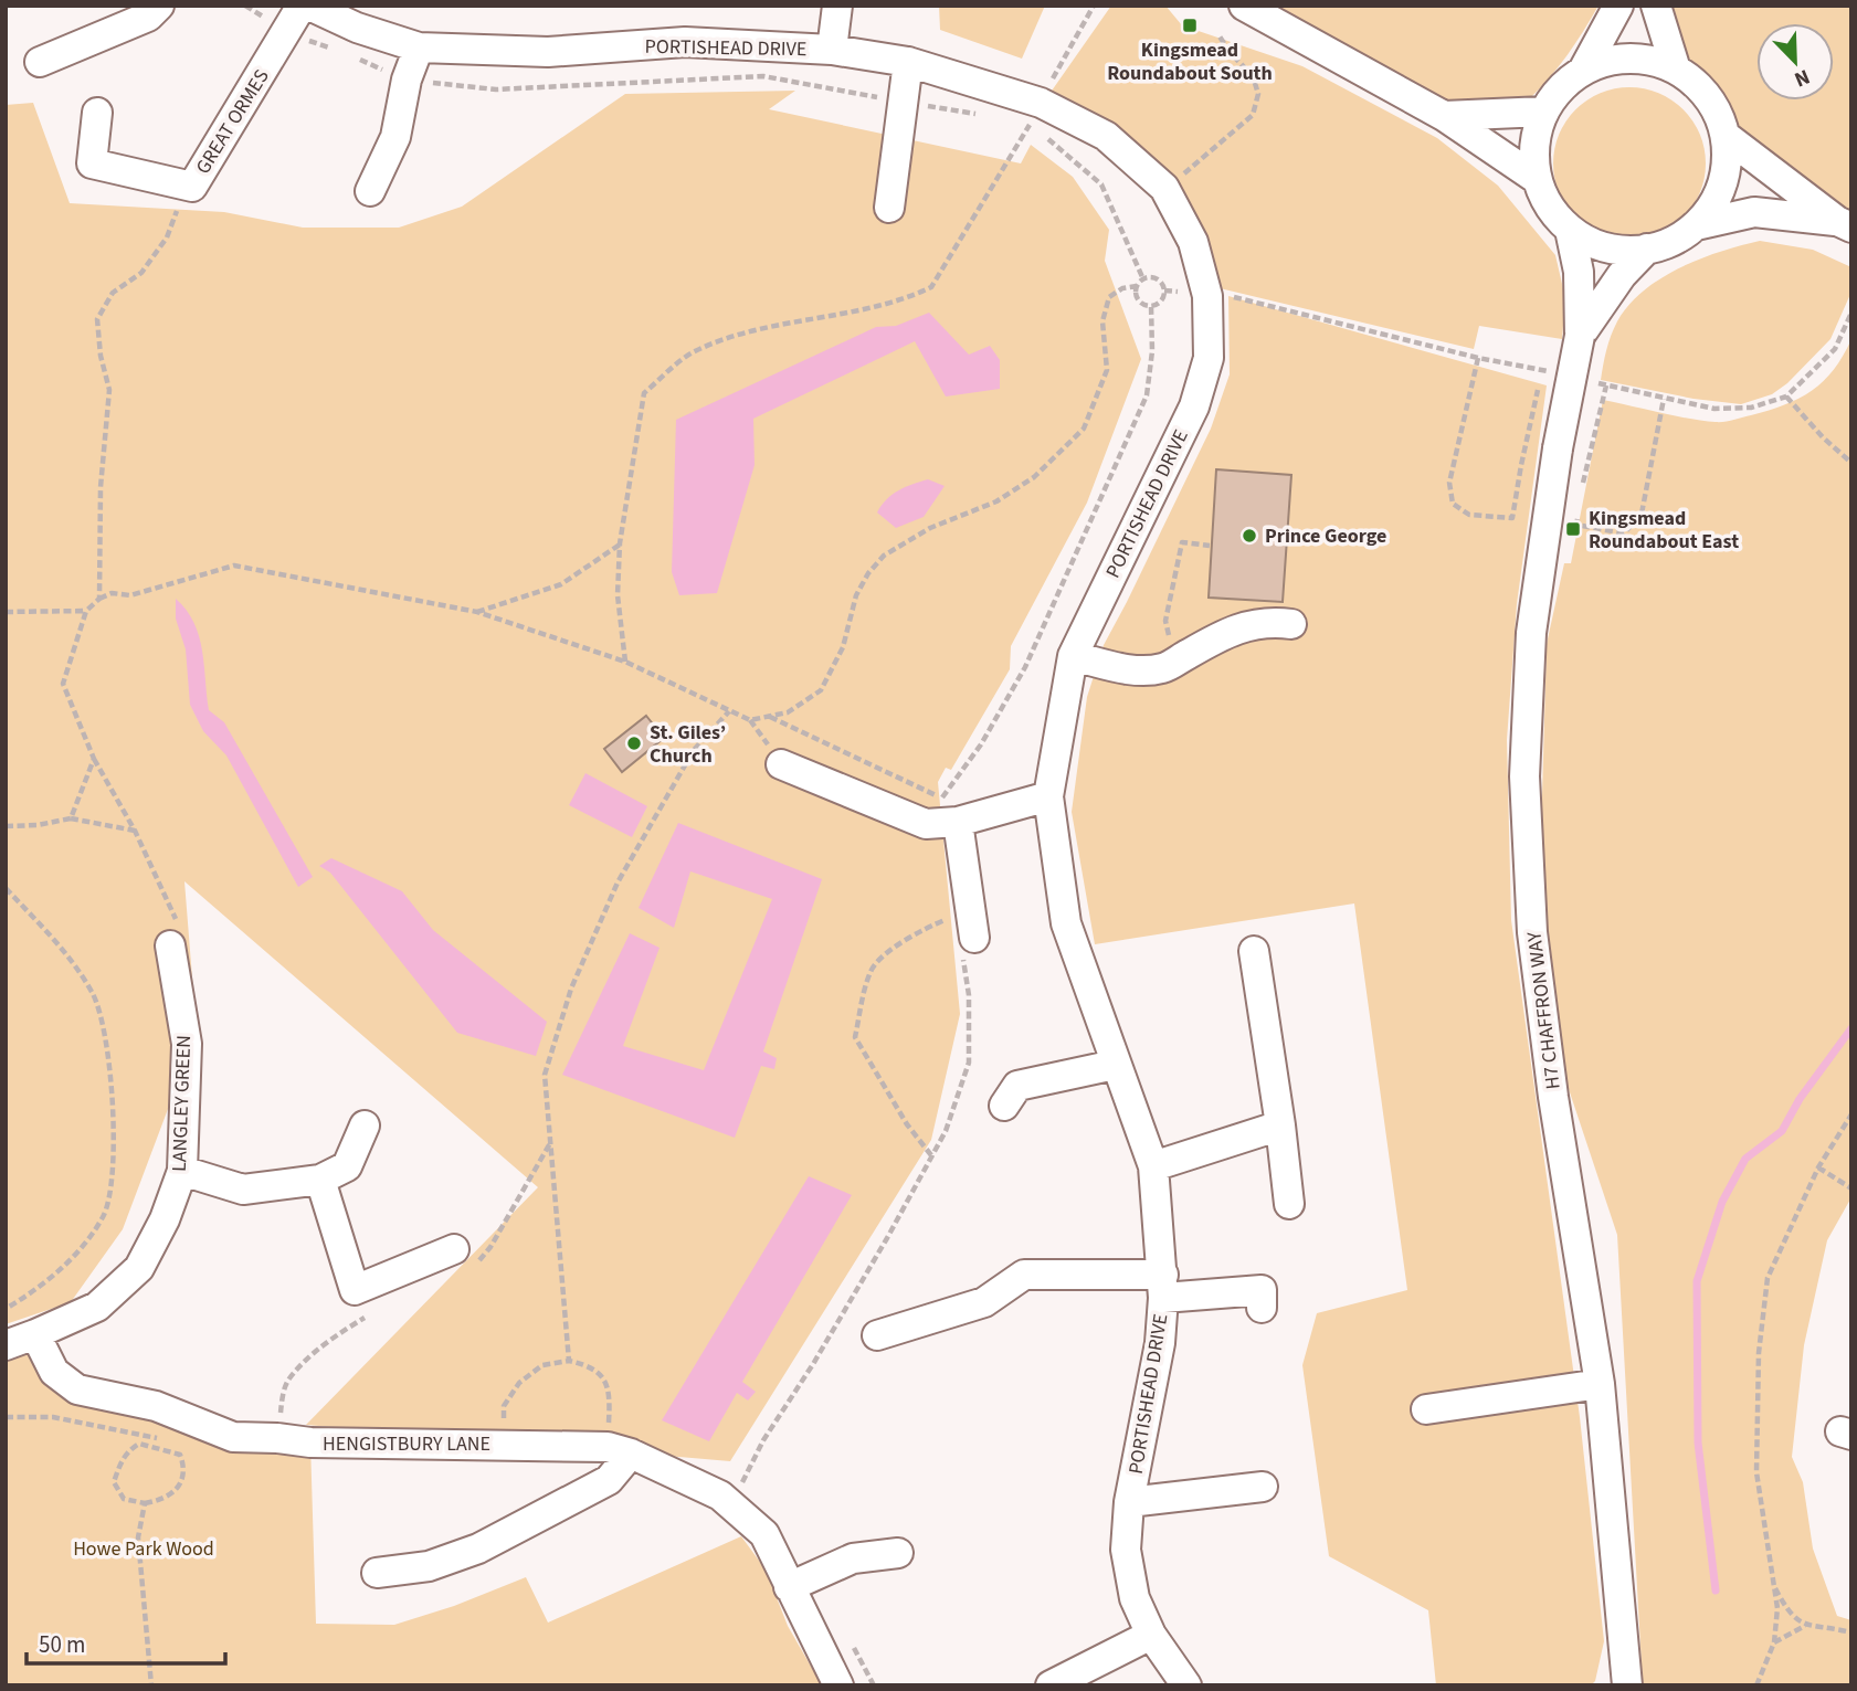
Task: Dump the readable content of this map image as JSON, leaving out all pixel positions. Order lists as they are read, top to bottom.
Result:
{
  "streets": {
    "street": [
      "PORTISHEAD DRIVE",
      "GREAT ORMES",
      "H7 CHAFFRON WAY",
      "LANGLEY GREEN",
      "HENGISTBURY LANE"
    ]
  },
  "crossings": [
    ["LANGLEY GREEN", "HENGISTBURY LANE"]
  ],
  "parks": ["Howe Park Wood"],
  "places": {
    "transit": ["Kingsmead Roundabout South", "Kingsmead Roundabout East"],
    "other": ["Prince George", "St. Giles’ Church"]
  },
  "scale_bar": "50 m",
  "north": "bottom right"
}
